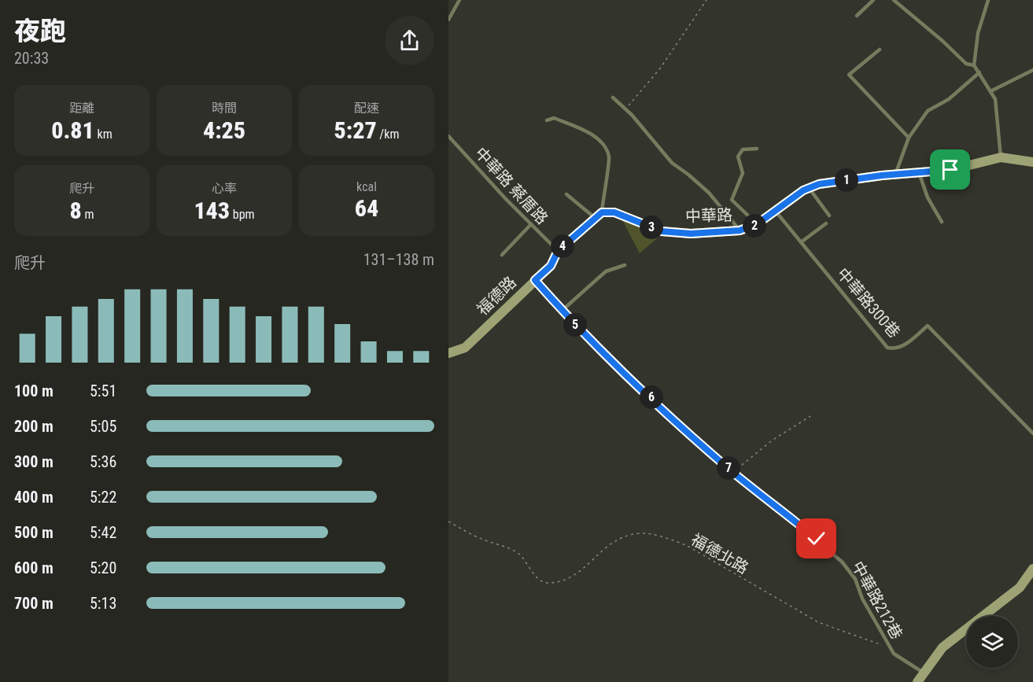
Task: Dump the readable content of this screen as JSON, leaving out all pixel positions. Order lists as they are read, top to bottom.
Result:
{
  "streets": {
    "street": ["中華路", "福德路"],
    "lane": ["中華路 蔡厝路", "中華路300巷", "中華路212巷"],
    "path": ["福德北路"]
  },
  "crossings": [
    ["中華路 蔡厝路", "福德路"],
    ["中華路", "中華路300巷"],
    ["福德路", "中華路212巷"],
    ["福德北路", "中華路212巷"]
  ],
  "page": {
    "heading": ["夜跑", "20:33"],
    "stats": [
      ["距離", "0.81 km"],
      ["時間", "4:25"],
      ["配速", "5:27 /km"],
      ["爬升", "8 m"],
      ["心率", "143 bpm"],
      ["kcal", "64"]
    ],
    "pins": [
      "1",
      "2",
      "3",
      "4",
      "5",
      "6",
      "7"
    ],
    "chart": ["爬升", "131–138 m"],
    "list": [
      {
        "name": "100 m",
        "note": "5:51"
      },
      {
        "name": "200 m",
        "note": "5:05"
      },
      {
        "name": "300 m",
        "note": "5:36"
      },
      {
        "name": "400 m",
        "note": "5:22"
      },
      {
        "name": "500 m",
        "note": "5:42"
      },
      {
        "name": "600 m",
        "note": "5:20"
      },
      {
        "name": "700 m",
        "note": "5:13"
      }
    ]
  }
}
